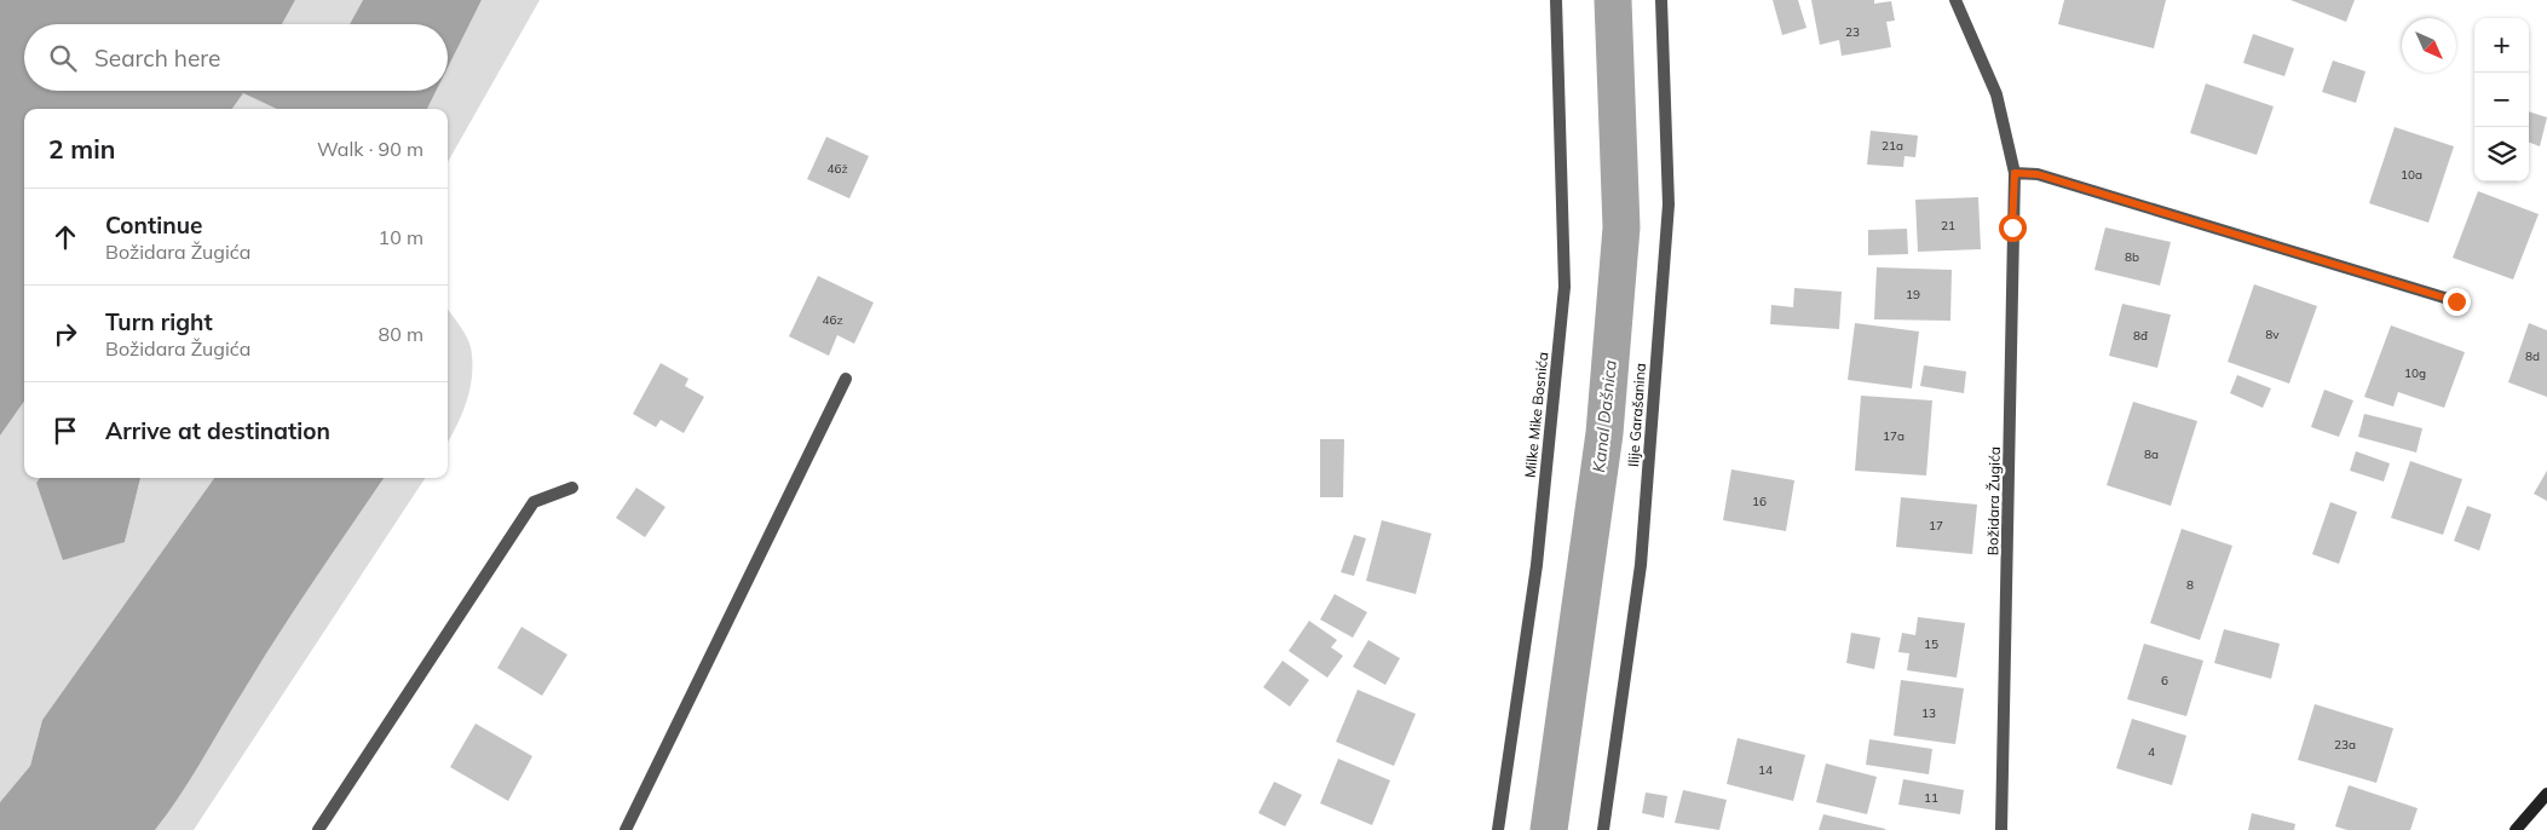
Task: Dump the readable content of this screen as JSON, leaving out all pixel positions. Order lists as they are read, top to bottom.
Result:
{
  "streets": {
    "street": ["Milke Mike Bosnića", "Ilije Garašanina", "Božidara Žugića"]
  },
  "water": ["Kanal Dašnica"],
  "house_numbers": [
    "23",
    "21a",
    "46ž",
    "10a",
    "21",
    "8b",
    "19",
    "46z",
    "8v",
    "8đ",
    "8d",
    "10g",
    "17a",
    "8a",
    "16",
    "17",
    "8",
    "15",
    "6",
    "13",
    "23a",
    "4",
    "14",
    "11"
  ],
  "north": "bottom right",
  "page": {
    "map_buttons": ["+", "−"],
    "search": "Search here",
    "heading": ["2 min", "Walk · 90 m"],
    "list": [
      ["Continue", "Božidara Žugića", "10 m"],
      ["Turn right", "Božidara Žugića", "80 m"],
      "Arrive at destination"
    ]
  }
}
